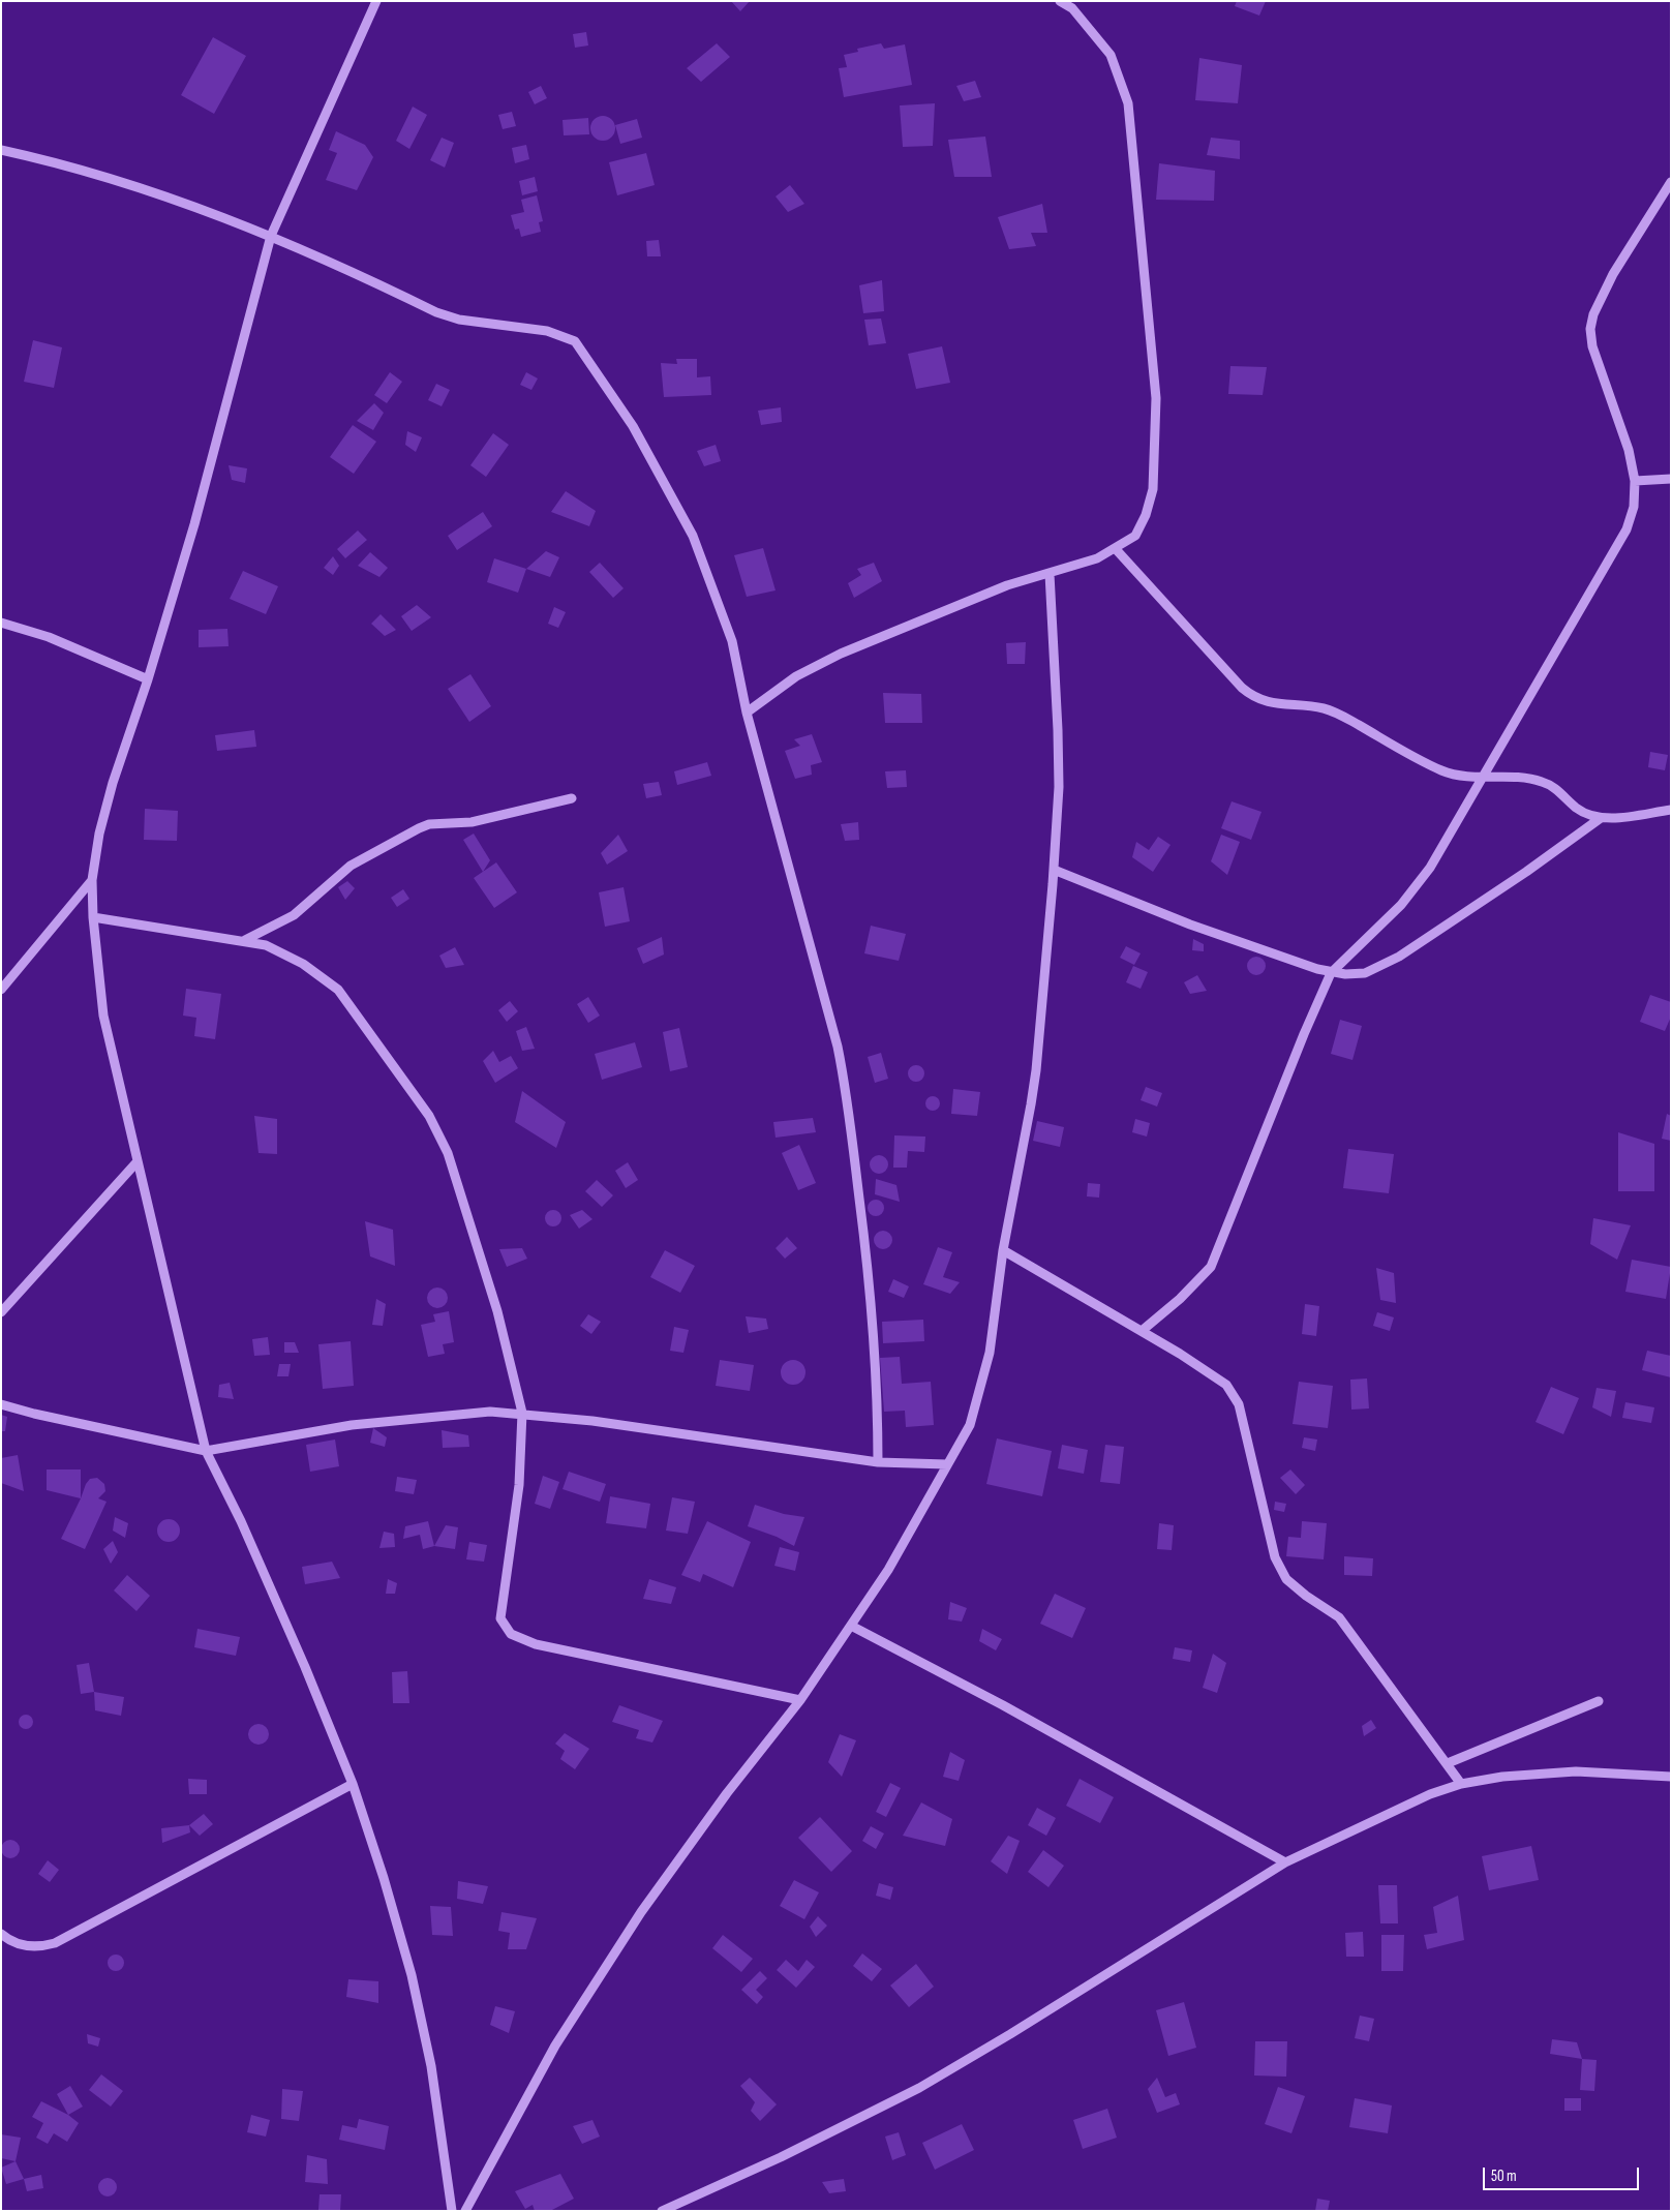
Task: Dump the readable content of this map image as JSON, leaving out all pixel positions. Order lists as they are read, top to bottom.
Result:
{
  "scale_bar": "50 m"
}
